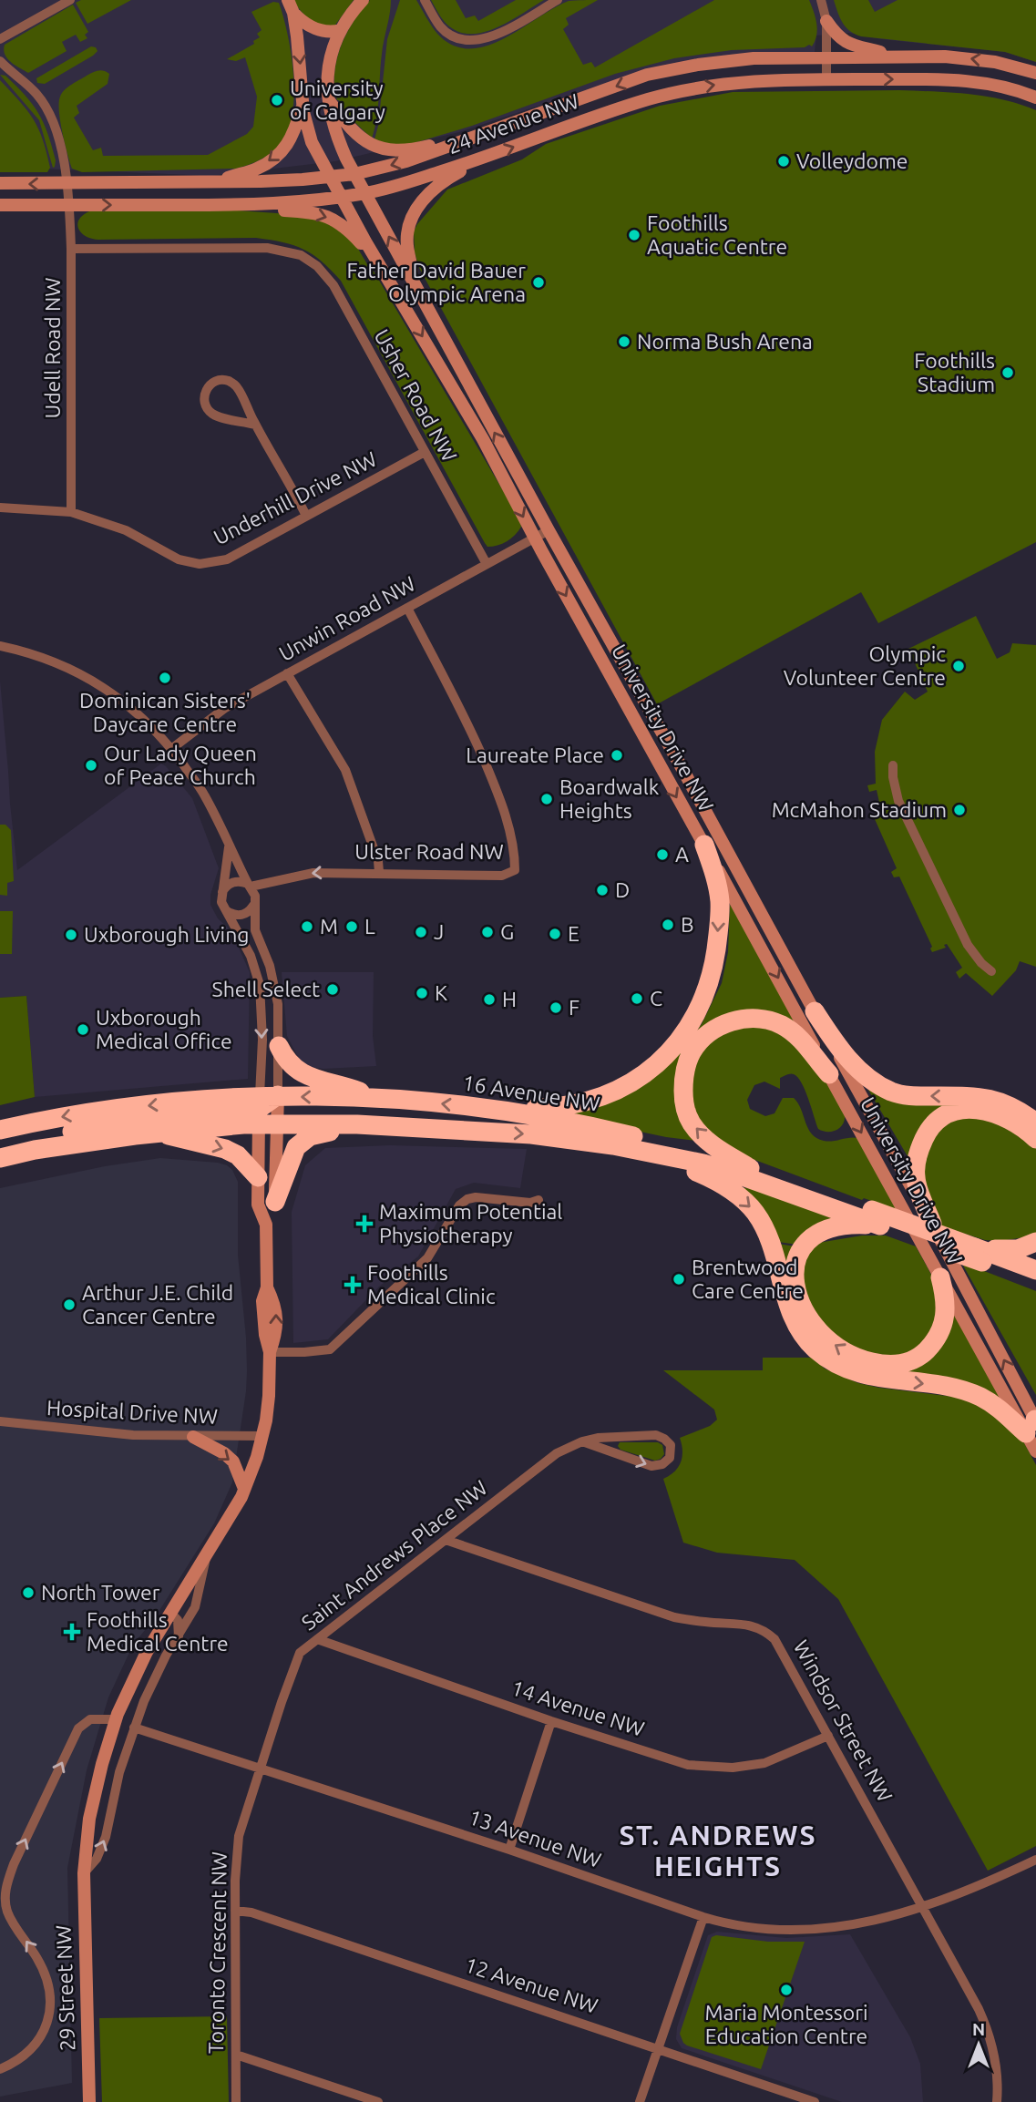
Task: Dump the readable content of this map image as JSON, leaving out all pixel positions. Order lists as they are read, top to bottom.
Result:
{
  "streets": {
    "highway": ["16 Avenue NW"],
    "street": [
      "24 Avenue NW",
      "Udell Road NW",
      "Usher Road NW",
      "Underhill Drive NW",
      "Unwin Road NW",
      "University Drive NW",
      "Ulster Road NW",
      "Hospital Drive NW",
      "Saint Andrews Place NW",
      "14 Avenue NW",
      "Windsor Street NW",
      "13 Avenue NW",
      "Toronto Crescent NW",
      "12 Avenue NW",
      "29 Street NW"
    ]
  },
  "crossings": [
    ["24 Avenue NW", "Udell Road NW"],
    ["24 Avenue NW", "University Drive NW"],
    ["Udell Road NW", "Usher Road NW"],
    ["Udell Road NW", "Underhill Drive NW"],
    ["Usher Road NW", "Underhill Drive NW"],
    ["Usher Road NW", "Unwin Road NW"],
    ["Unwin Road NW", "University Drive NW"],
    ["Unwin Road NW", "Ulster Road NW"],
    ["16 Avenue NW", "29 Street NW"],
    ["Hospital Drive NW", "29 Street NW"],
    ["Saint Andrews Place NW", "14 Avenue NW"],
    ["Saint Andrews Place NW", "Windsor Street NW"],
    ["Saint Andrews Place NW", "13 Avenue NW"],
    ["Saint Andrews Place NW", "Toronto Crescent NW"],
    ["14 Avenue NW", "Windsor Street NW"],
    ["Windsor Street NW", "13 Avenue NW"],
    ["13 Avenue NW", "Toronto Crescent NW"],
    ["13 Avenue NW", "29 Street NW"],
    ["Toronto Crescent NW", "12 Avenue NW"]
  ],
  "districts": ["ST. ANDREWS HEIGHTS"],
  "places": {
    "other": [
      "University of Calgary",
      "Volleydome",
      "Foothills Aquatic Centre",
      "Father David Bauer Olympic Arena",
      "Norma Bush Arena",
      "Foothills Stadium",
      "Olympic Volunteer Centre",
      "Dominican Sisters' Daycare Centre",
      "Laureate Place",
      "Our Lady Queen of Peace Church",
      "Boardwalk Heights",
      "McMahon Stadium",
      "A",
      "D",
      "B",
      "M",
      "L",
      "J",
      "G",
      "E",
      "Uxborough Living",
      "Shell Select",
      "K",
      "C",
      "H",
      "F",
      "Uxborough Medical Office",
      "Brentwood Care Centre",
      "Arthur J.E. Child Cancer Centre",
      "North Tower",
      "Maria Montessori Education Centre"
    ],
    "health": ["Maximum Potential Physiotherapy", "Foothills Medical Clinic", "Foothills Medical Centre"]
  },
  "north": "top"
}
